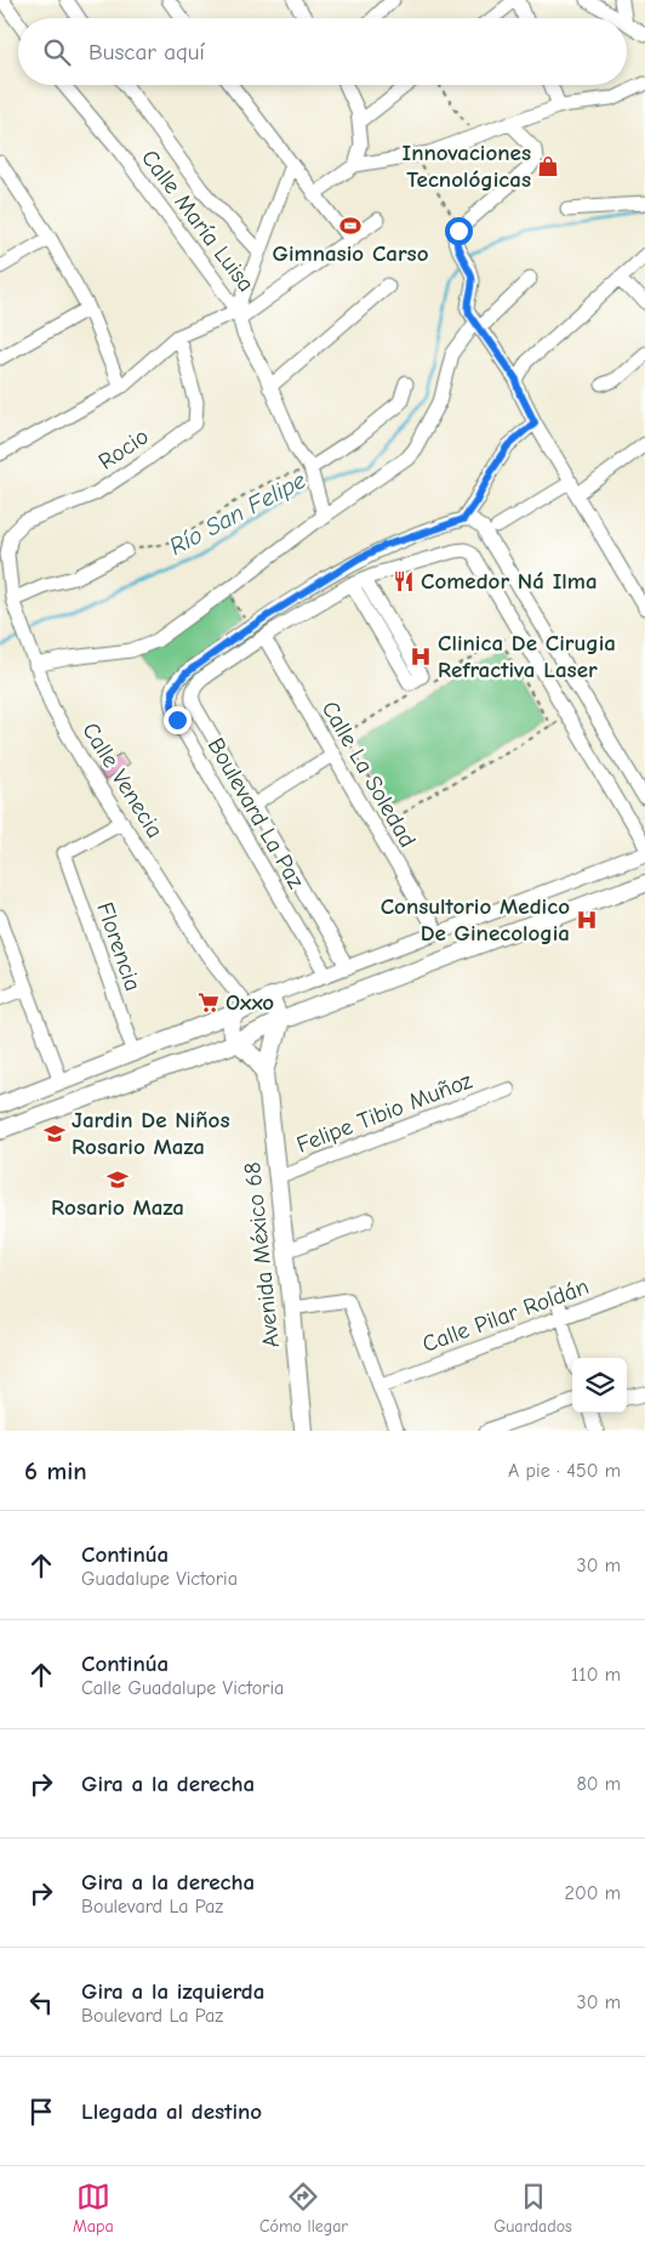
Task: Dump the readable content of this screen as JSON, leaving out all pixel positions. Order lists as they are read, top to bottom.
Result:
{
  "streets": {
    "main road": ["Avenida México 68"],
    "street": [
      "Calle María Luisa",
      "Rocio",
      "Calle La Soledad",
      "Calle Venecia",
      "Boulevard La Paz",
      "Florencia",
      "Felipe Tibio Muñoz",
      "Calle Pilar Roldán"
    ]
  },
  "crossings": [
    ["Rocio", "Calle Venecia"],
    ["Calle La Soledad", "Boulevard La Paz"],
    ["Calle Venecia", "Florencia"],
    ["Felipe Tibio Muñoz", "Avenida México 68"]
  ],
  "water": ["Río San Felipe"],
  "places": {
    "shop": ["Innovaciones Tecnológicas"],
    "sports": ["Gimnasio Carso"],
    "restaurant": ["Comedor Ná Ilma"],
    "hospital": ["Clinica De Cirugia Refractiva Laser", "Consultorio Medico De Ginecologia"],
    "supermarket": ["Oxxo"],
    "school or university": ["Jardin De Niños Rosario Maza", "Rosario Maza"]
  },
  "page": {
    "search": "Buscar aquí",
    "heading": ["6 min", "A pie · 450 m"],
    "list": [
      ["Continúa", "Guadalupe Victoria", "30 m"],
      ["Continúa", "Calle Guadalupe Victoria", "110 m"],
      ["Gira a la derecha", "80 m"],
      ["Gira a la derecha", "Boulevard La Paz", "200 m"],
      ["Gira a la izquierda", "Boulevard La Paz", "30 m"],
      "Llegada al destino"
    ],
    "nav": ["Mapa", "Cómo llegar", "Guardados"]
  }
}
